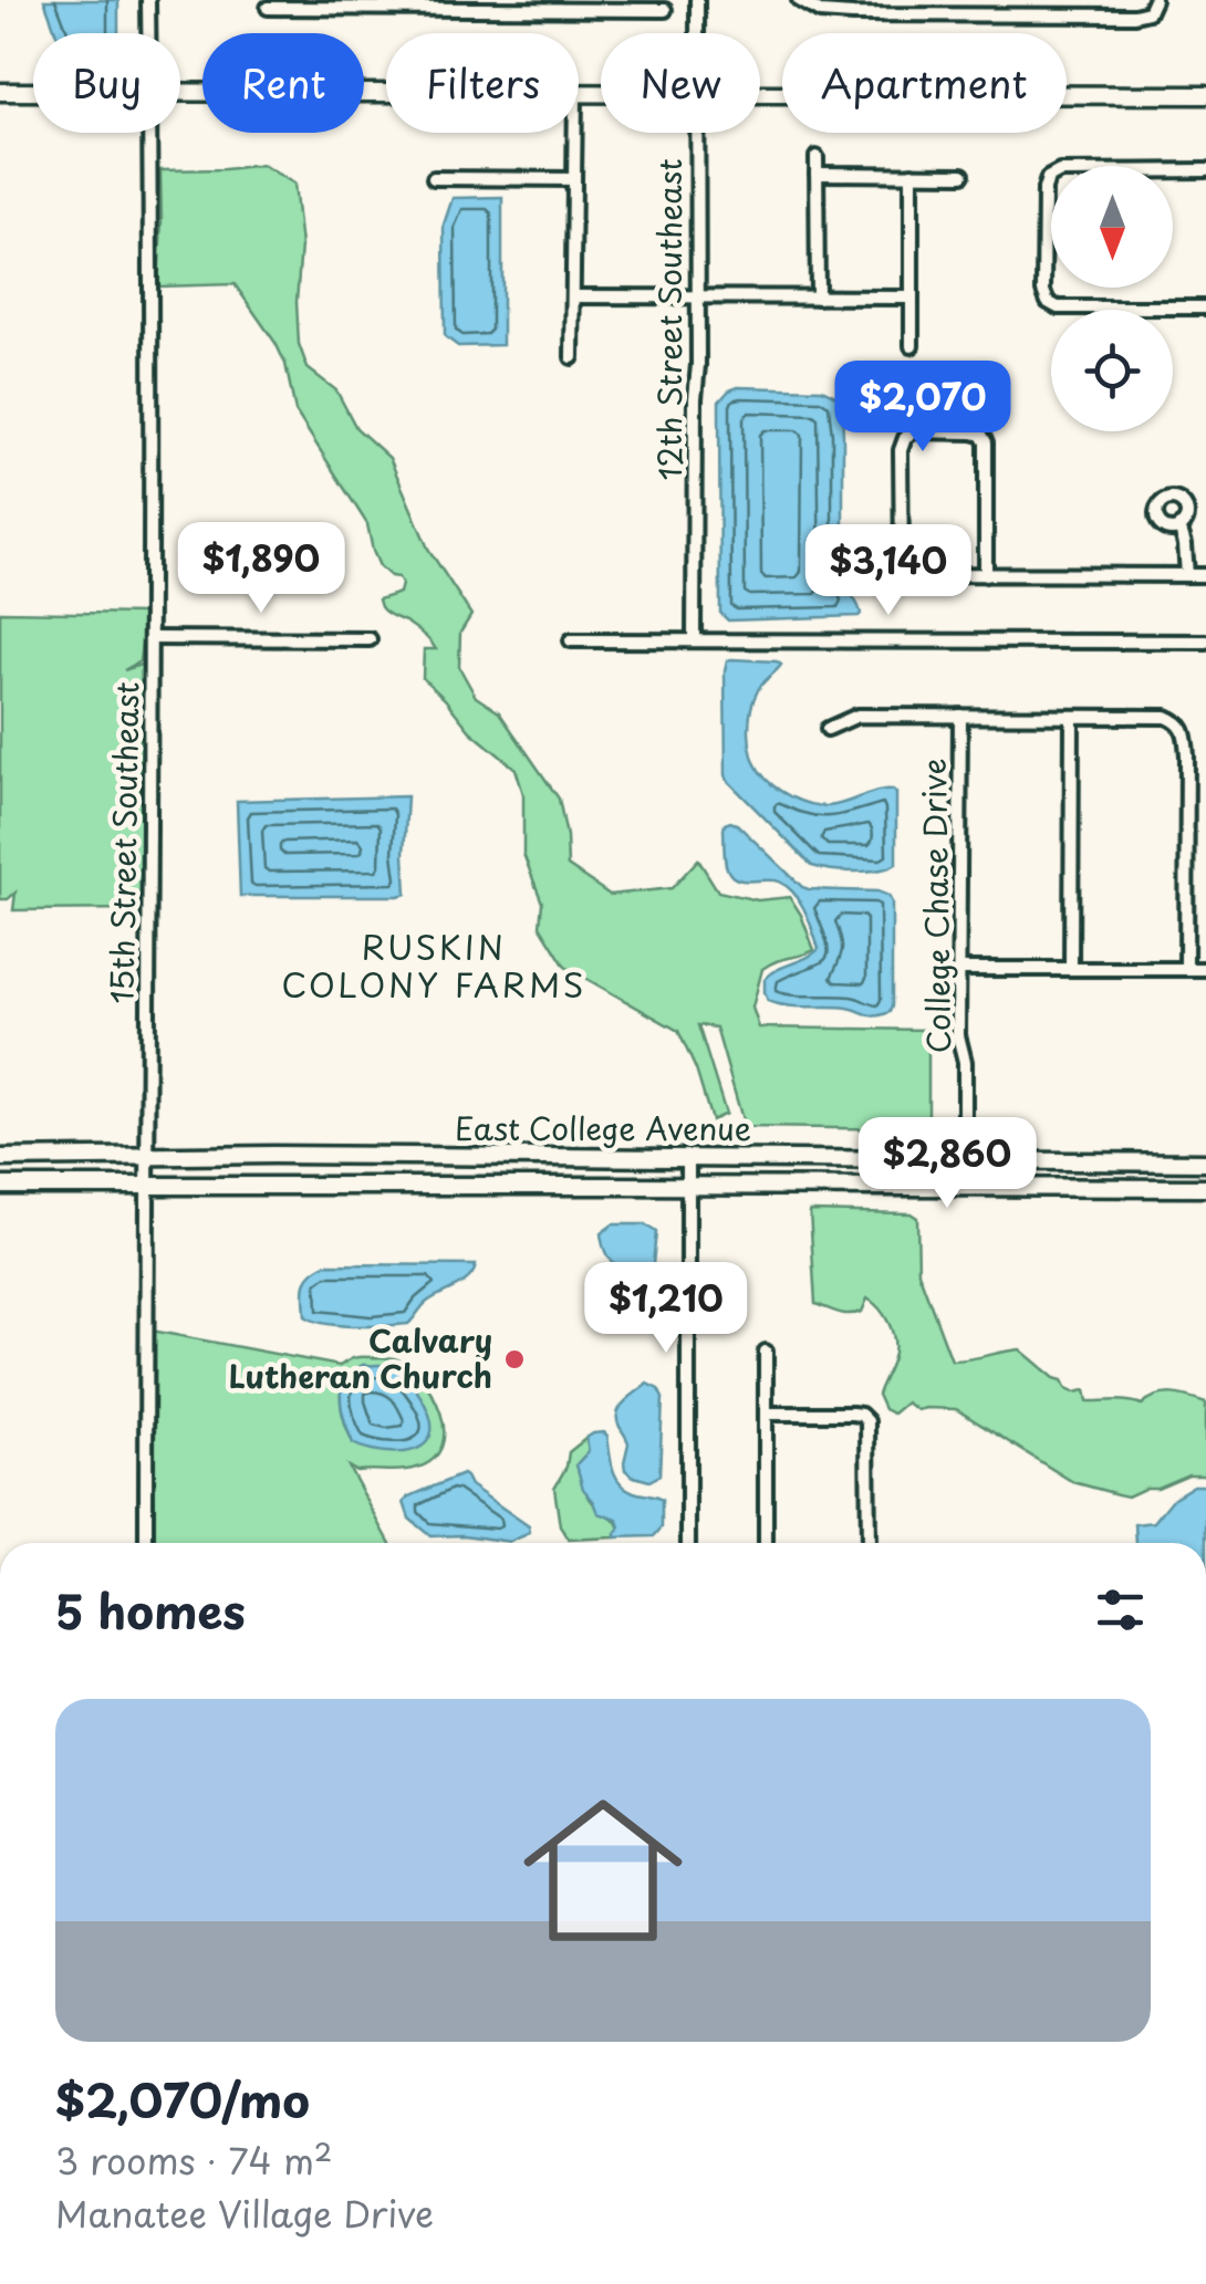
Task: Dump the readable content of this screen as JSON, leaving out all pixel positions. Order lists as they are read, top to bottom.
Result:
{
  "streets": {
    "main road": ["East College Avenue"],
    "street": ["12th Street Southeast", "15th Street Southeast", "College Chase Drive"]
  },
  "crossings": [
    ["15th Street Southeast", "East College Avenue"],
    ["College Chase Drive", "East College Avenue"]
  ],
  "districts": ["RUSKIN COLONY FARMS"],
  "places": ["Calvary Lutheran Church"],
  "north": "bottom",
  "page": {
    "chip": [
      "Buy",
      "Rent",
      "Filters",
      "New",
      "Apartment"
    ],
    "price": [
      "$2,070",
      "$1,890",
      "$3,140",
      "$2,860",
      "$1,210"
    ],
    "heading": "5 homes",
    "list": [
      {
        "name": "$2,070/mo",
        "note": "3 rooms · 74 m² · Manatee Village Drive"
      }
    ]
  }
}
